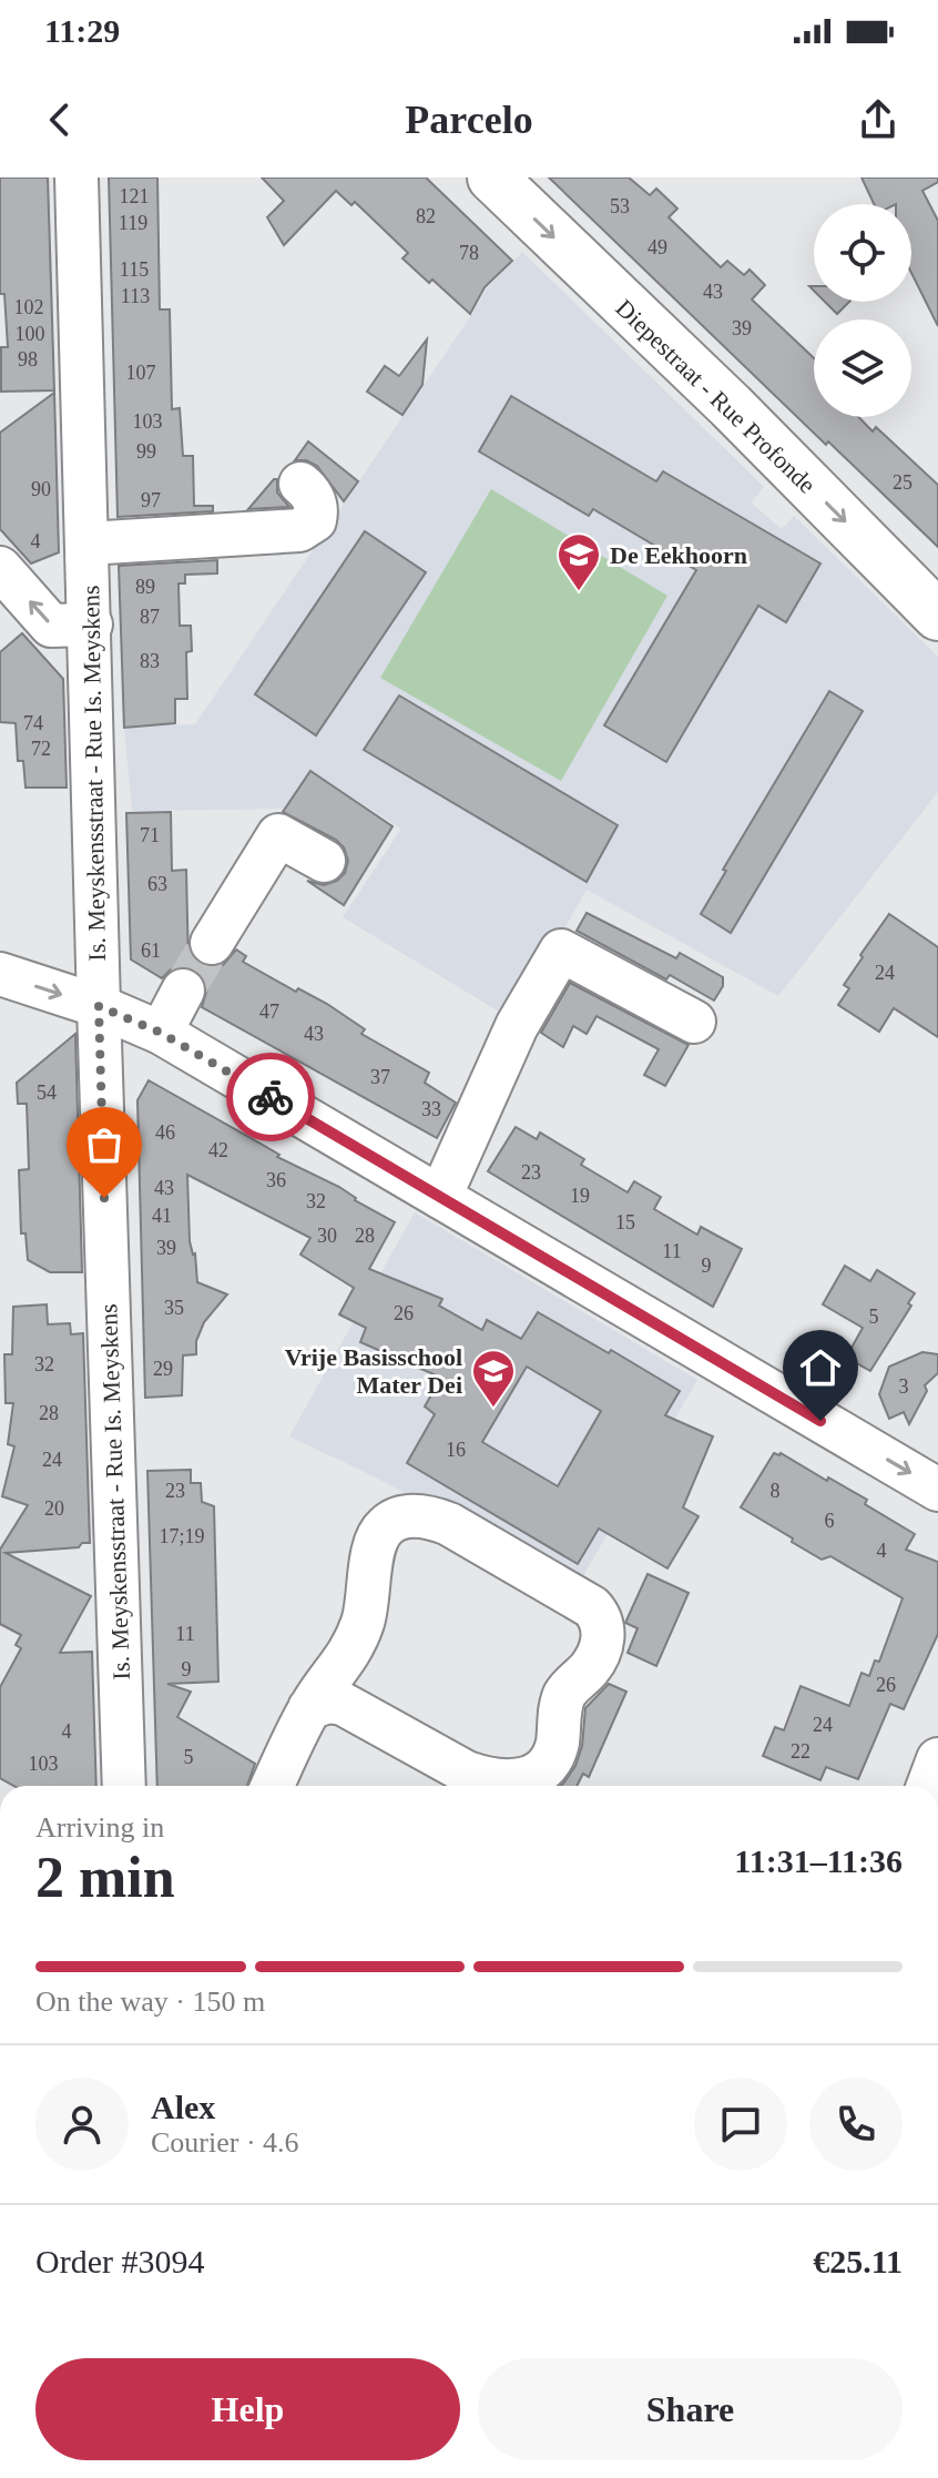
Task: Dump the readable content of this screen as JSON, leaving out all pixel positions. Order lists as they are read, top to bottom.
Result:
{
  "streets": {
    "main road": ["Diepestraat - Rue Profonde"],
    "street": ["Is. Meyskensstraat - Rue Is. Meyskens"]
  },
  "one_way": ["Diepestraat - Rue Profonde"],
  "places": {
    "school or university": ["De Eekhoorn", "Vrije Basisschool Mater Dei"]
  },
  "house_numbers": [
    "121",
    "53",
    "82",
    "119",
    "49",
    "78",
    "115",
    "43",
    "113",
    "102",
    "39",
    "100",
    "98",
    "107",
    "103",
    "99",
    "25",
    "90",
    "97",
    "4",
    "89",
    "87",
    "83",
    "74",
    "72",
    "71",
    "63",
    "61",
    "24",
    "47",
    "43",
    "37",
    "54",
    "33",
    "46",
    "42",
    "23",
    "36",
    "43",
    "19",
    "32",
    "41",
    "15",
    "30",
    "28",
    "39",
    "11",
    "9",
    "35",
    "26",
    "5",
    "32",
    "29",
    "3",
    "28",
    "16",
    "24",
    "23",
    "8",
    "20",
    "6",
    "17;19",
    "4",
    "11",
    "9",
    "26",
    "24",
    "4",
    "22",
    "5",
    "103"
  ],
  "page": {
    "status": "11:29",
    "header": "Parcelo",
    "heading": ["2 min", "Arriving in", "11:31–11:36"],
    "panel": [
      "Alex",
      "Courier · 4.6",
      "Order #3094",
      "€25.11"
    ],
    "bar": "On the way · 150 m",
    "buttons": ["Help", "Share"]
  }
}
